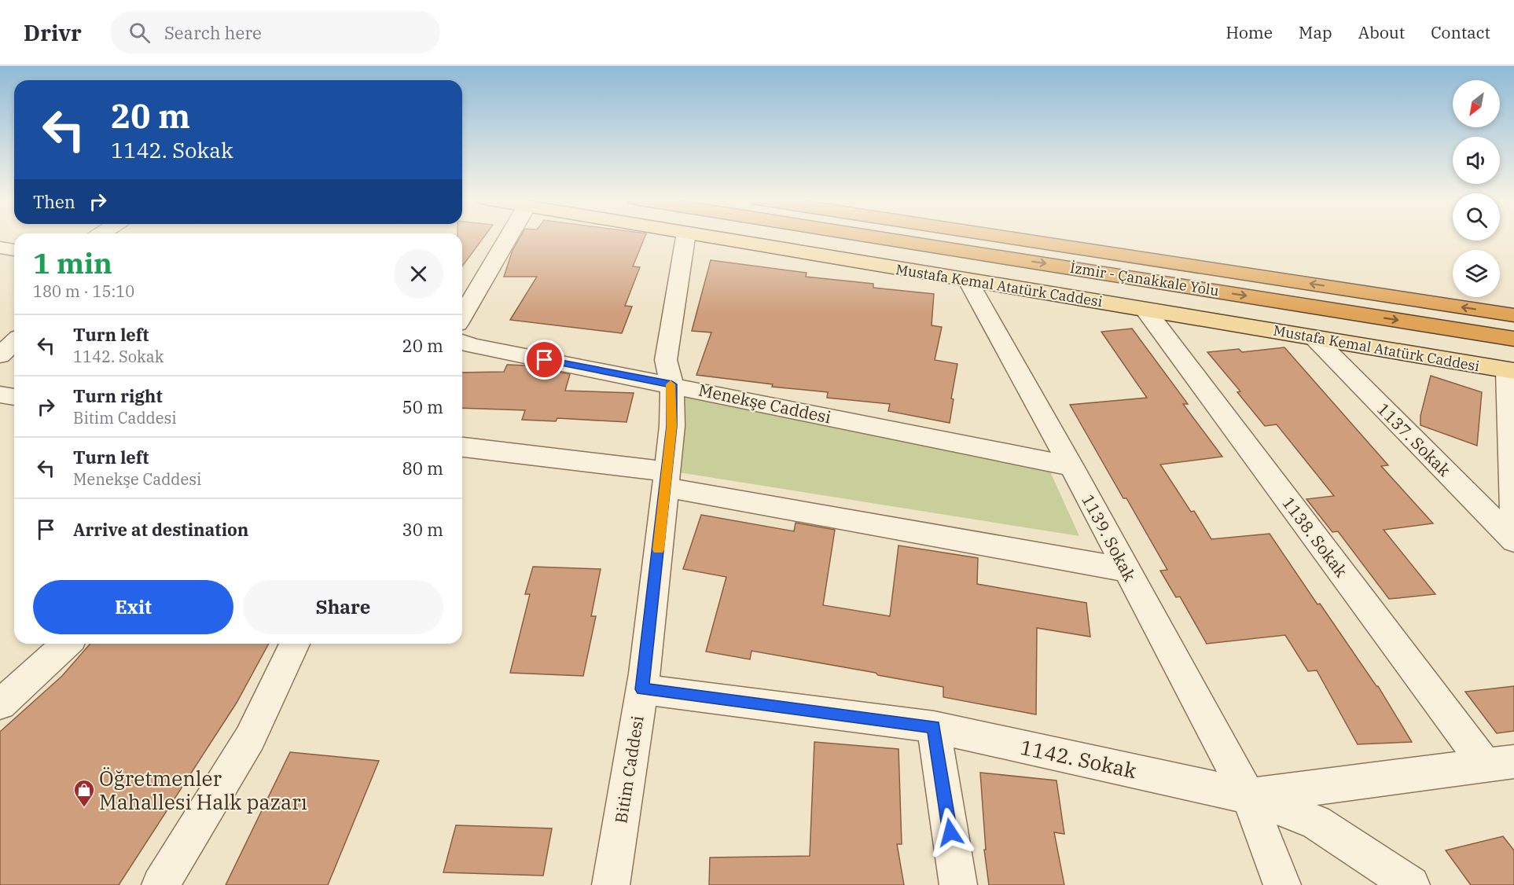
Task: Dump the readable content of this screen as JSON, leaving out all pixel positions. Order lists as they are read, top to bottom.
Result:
{
  "streets": {
    "highway": ["İzmir - Çanakkale Yolu"],
    "main road": ["Mustafa Kemal Atatürk Caddesi"],
    "street": [
      "Menekşe Caddesi",
      "1137. Sokak",
      "1138. Sokak",
      "1139. Sokak",
      "1142. Sokak",
      "Bitim Caddesi"
    ]
  },
  "crossings": [
    ["Mustafa Kemal Atatürk Caddesi", "1137. Sokak"],
    ["Mustafa Kemal Atatürk Caddesi", "1138. Sokak"],
    ["Mustafa Kemal Atatürk Caddesi", "1139. Sokak"],
    ["Menekşe Caddesi", "1139. Sokak"],
    ["Menekşe Caddesi", "Bitim Caddesi"],
    ["1138. Sokak", "1142. Sokak"],
    ["1139. Sokak", "1142. Sokak"],
    ["1142. Sokak", "Bitim Caddesi"]
  ],
  "places": {
    "shop": ["Öğretmenler Mahallesi Halk pazarı"]
  },
  "north": "bottom left",
  "page": {
    "header": "Drivr",
    "search": "Search here",
    "nav": [
      "Home",
      "Map",
      "About",
      "Contact"
    ],
    "turn": ["20 m", "1142. Sokak"],
    "then": "Then",
    "heading": ["1 min", "180 m · 15:10"],
    "list": [
      {
        "name": "Turn left",
        "note": "1142. Sokak",
        "value": "20 m"
      },
      {
        "name": "Turn right",
        "note": "Bitim Caddesi",
        "value": "50 m"
      },
      {
        "name": "Turn left",
        "note": "Menekşe Caddesi",
        "value": "80 m"
      },
      {
        "name": "Arrive at destination",
        "value": "30 m"
      }
    ],
    "buttons": ["Exit", "Share"]
  }
}
